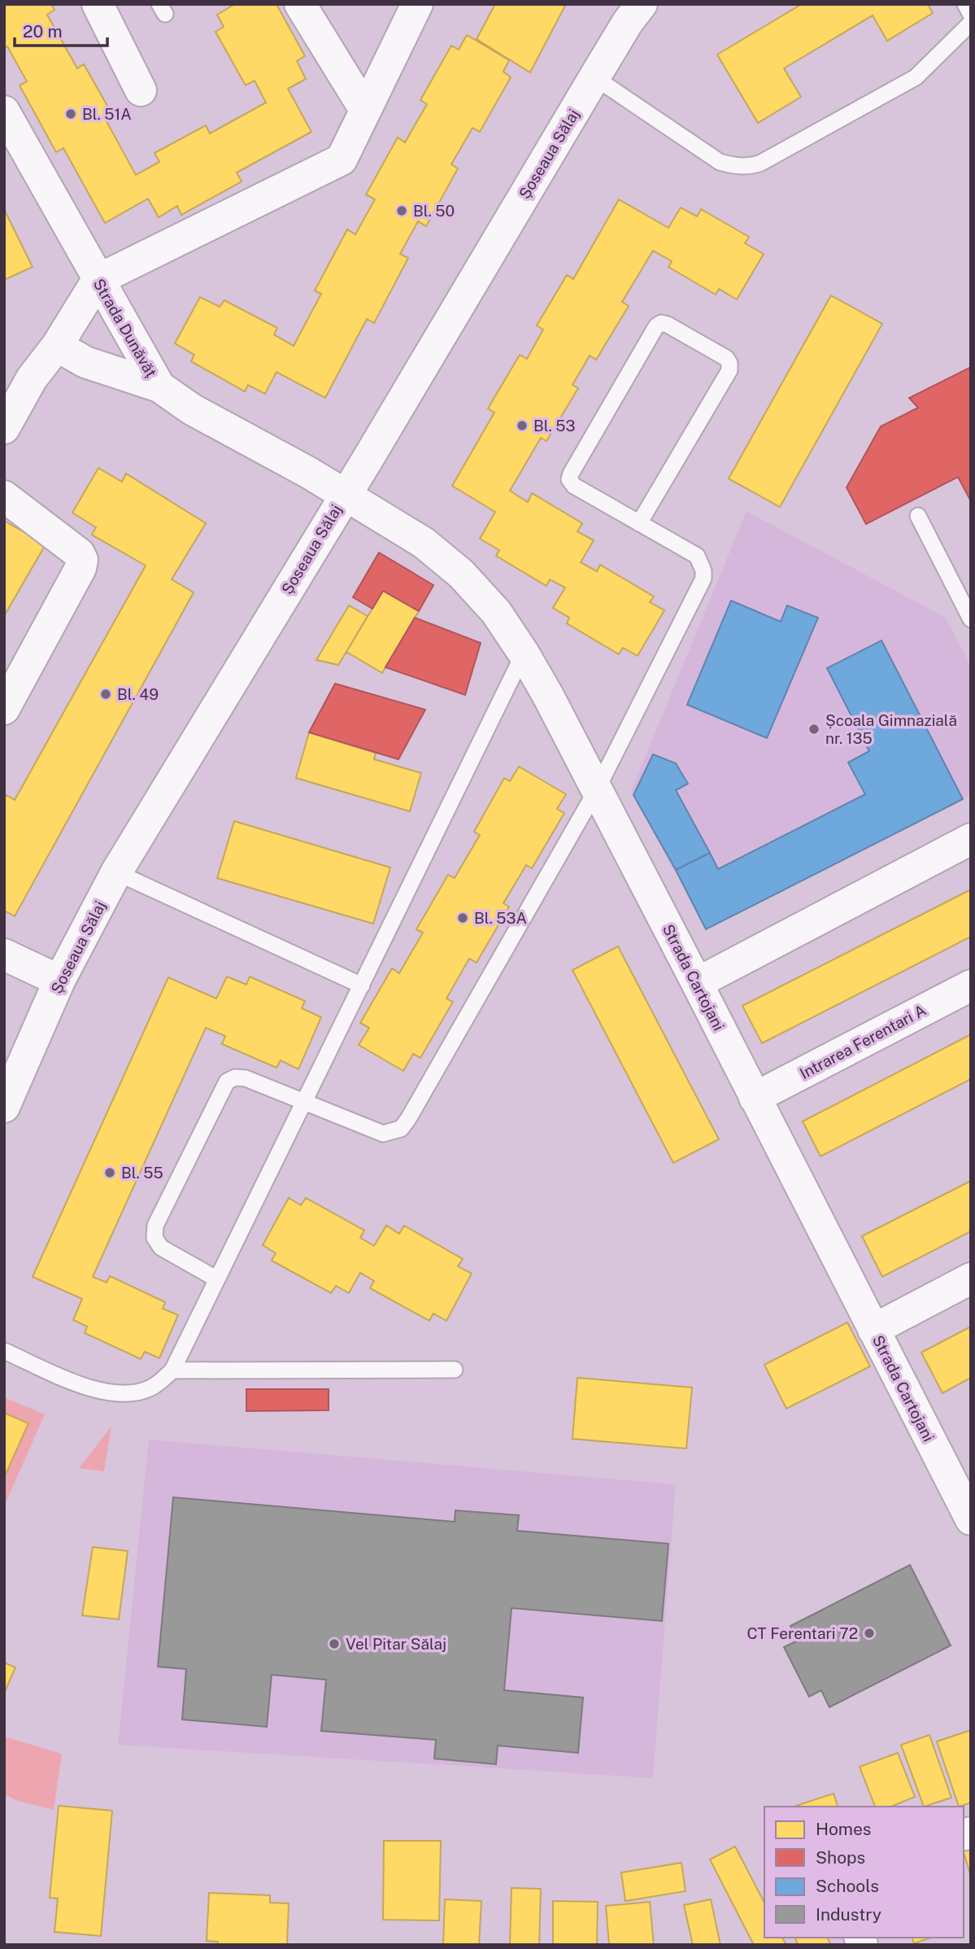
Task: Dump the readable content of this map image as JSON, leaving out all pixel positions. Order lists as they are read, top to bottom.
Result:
{
  "streets": {
    "street": [
      "Șoseaua Sălaj",
      "Strada Dunăvăț",
      "Strada Cartojani",
      "Intrarea Ferentari A"
    ]
  },
  "crossings": [
    ["Șoseaua Sălaj", "Strada Dunăvăț"],
    ["Șoseaua Sălaj", "Strada Cartojani"],
    ["Strada Dunăvăț", "Strada Cartojani"],
    ["Strada Cartojani", "Intrarea Ferentari A"]
  ],
  "places": [
    "Bl. 51A",
    "Bl. 50",
    "Bl. 53",
    "Bl. 49",
    "Școala Gimnazială nr. 135",
    "Bl. 53A",
    "Bl. 55",
    "CT Ferentari 72",
    "Vel Pitar Sălaj"
  ],
  "legend": [
    "Homes",
    "Shops",
    "Schools",
    "Industry"
  ],
  "scale_bar": "20 m"
}
